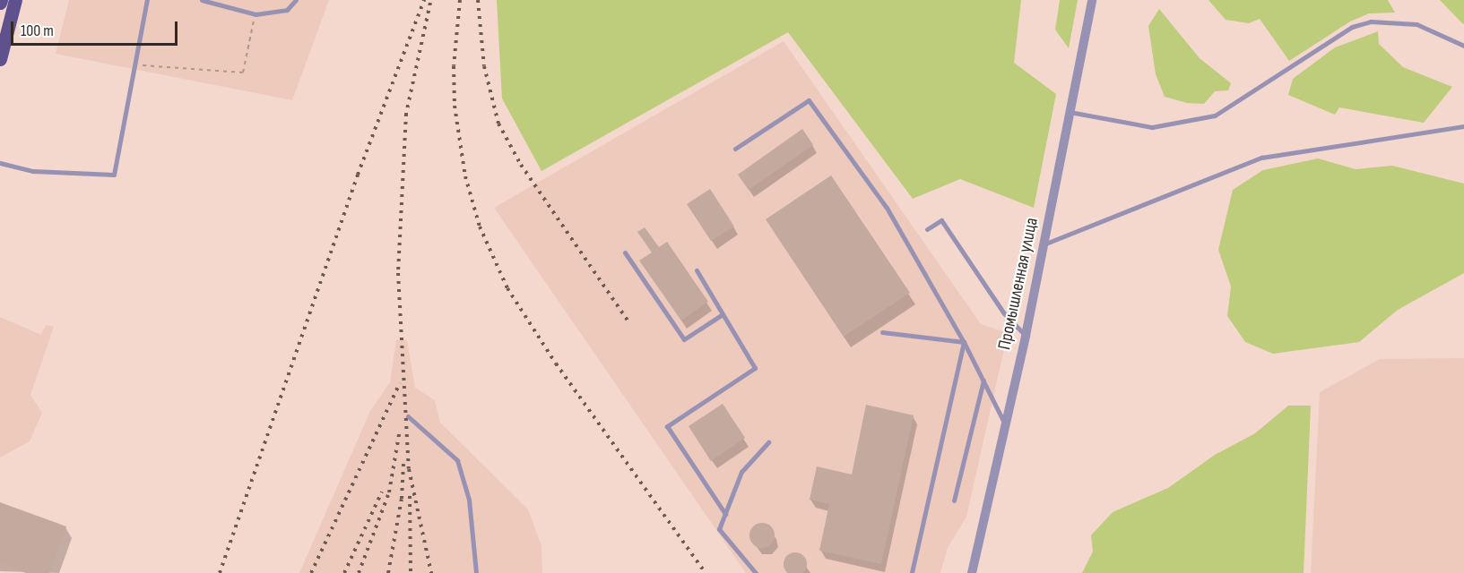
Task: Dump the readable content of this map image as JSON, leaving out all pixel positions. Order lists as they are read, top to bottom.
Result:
{
  "streets": {
    "street": ["Промышленная улица"]
  },
  "scale_bar": "100 m"
}
